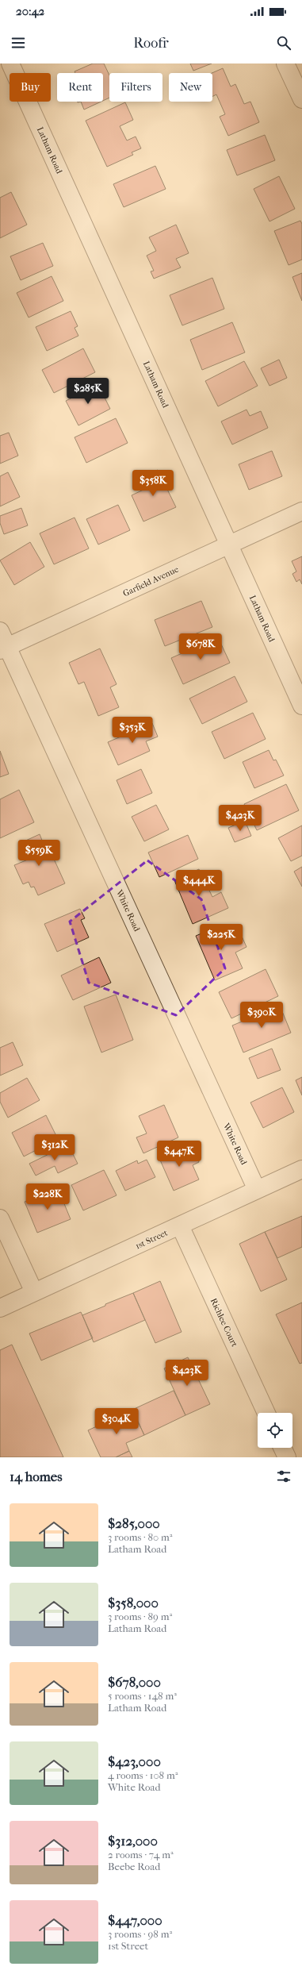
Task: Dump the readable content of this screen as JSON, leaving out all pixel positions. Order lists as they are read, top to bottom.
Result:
{
  "streets": {
    "street": [
      "Latham Road",
      "Garfield Avenue",
      "White Road",
      "1st Street",
      "Richlee Court"
    ]
  },
  "crossings": [
    ["Latham Road", "Garfield Avenue"],
    ["Garfield Avenue", "White Road"],
    ["White Road", "1st Street"],
    ["1st Street", "Richlee Court"]
  ],
  "page": {
    "status": "20:42",
    "header": "Roofr",
    "chip": [
      "Buy",
      "Rent",
      "Filters",
      "New"
    ],
    "price": [
      "$285K",
      "$358K",
      "$678K",
      "$353K",
      "$423K",
      "$559K",
      "$444K",
      "$225K",
      "$390K",
      "$312K",
      "$447K",
      "$228K",
      "$423K",
      "$304K"
    ],
    "heading": "14 homes",
    "list": [
      {
        "name": "$285,000",
        "note": "3 rooms · 80 m² · Latham Road"
      },
      {
        "name": "$358,000",
        "note": "3 rooms · 89 m² · Latham Road"
      },
      {
        "name": "$678,000",
        "note": "5 rooms · 148 m² · Latham Road"
      },
      {
        "name": "$423,000",
        "note": "4 rooms · 108 m² · White Road"
      },
      {
        "name": "$312,000",
        "note": "2 rooms · 74 m² · Beebe Road"
      },
      {
        "name": "$447,000",
        "note": "3 rooms · 98 m² · 1st Street"
      }
    ]
  }
}
